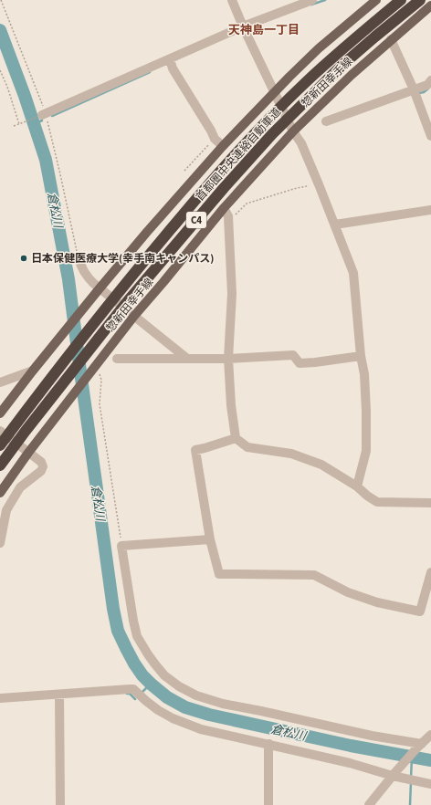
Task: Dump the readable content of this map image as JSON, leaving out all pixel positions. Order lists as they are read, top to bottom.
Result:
{
  "streets": {
    "highway": ["首都圏中央連絡自動車道", "C4"],
    "main road": ["惣新田幸手線"]
  },
  "districts": ["天神島一丁目"],
  "water": ["倉松川"],
  "places": ["日本保健医療大学(幸手南キャンパス)"]
}
